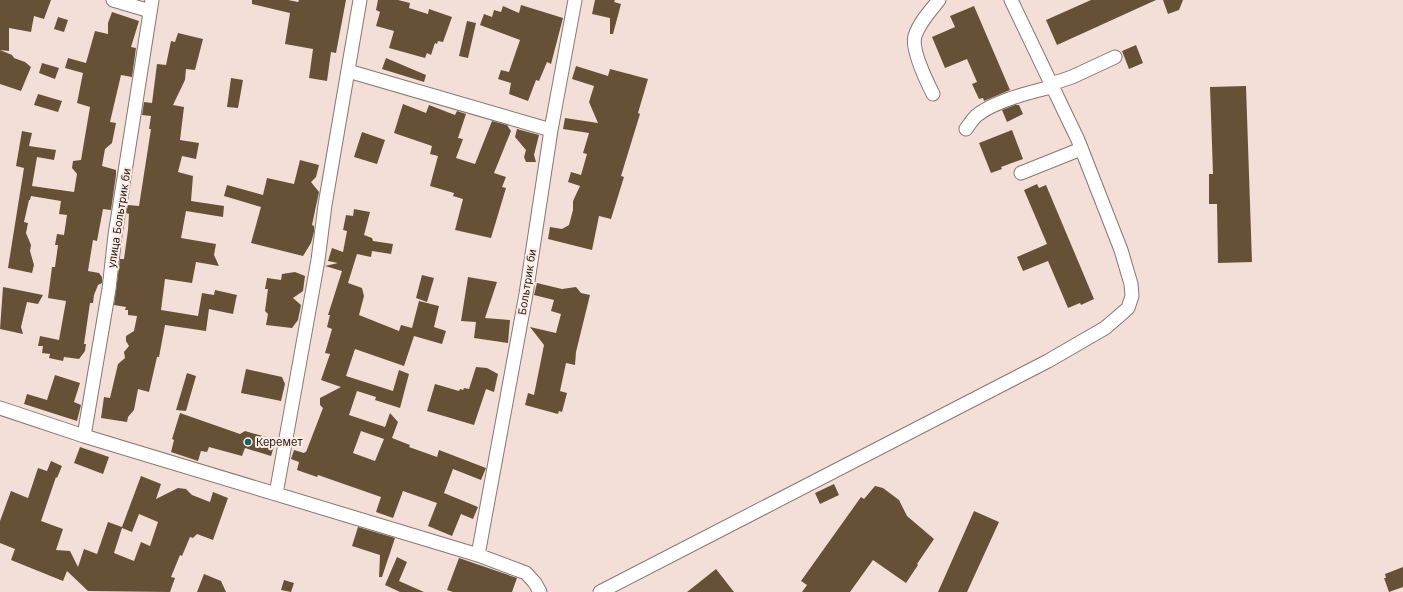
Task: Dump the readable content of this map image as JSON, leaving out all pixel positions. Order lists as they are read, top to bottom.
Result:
{
  "streets": {
    "street": ["улица Больтрик би", "Больтрик би"]
  },
  "places": ["Керемет"]
}
